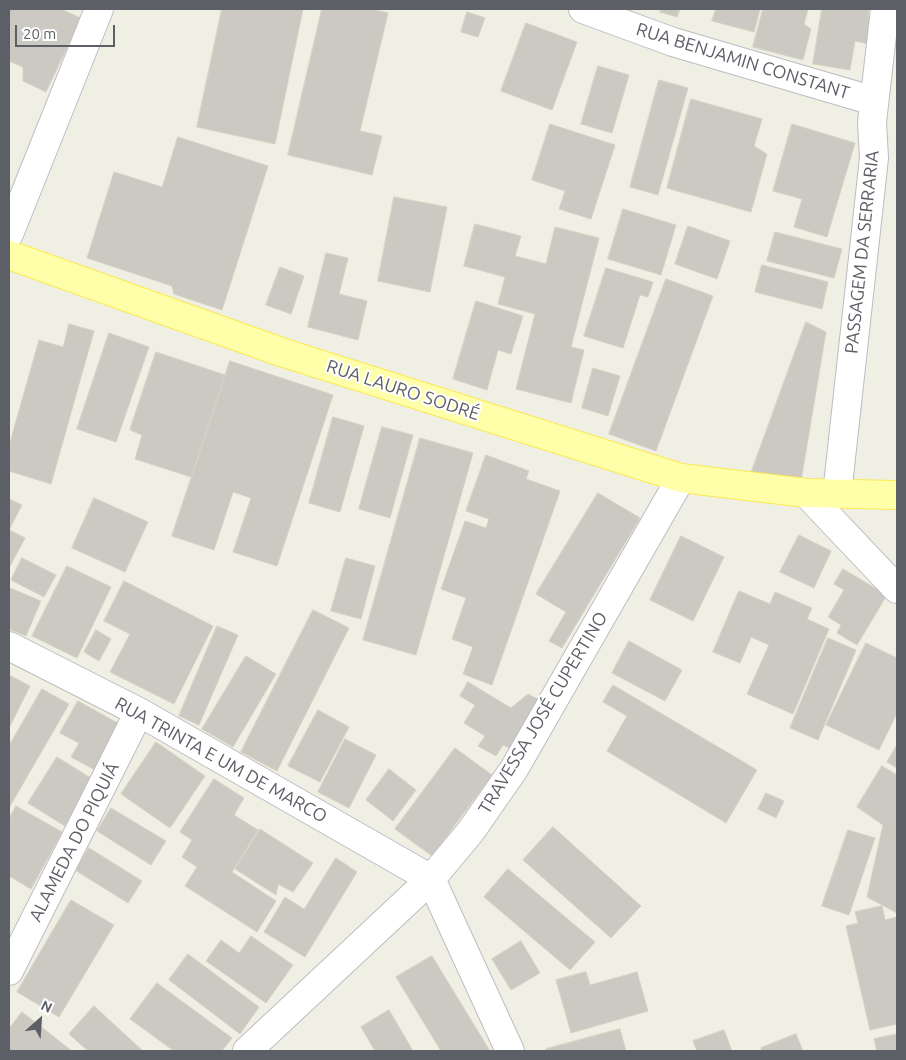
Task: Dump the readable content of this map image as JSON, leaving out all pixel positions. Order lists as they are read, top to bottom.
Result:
{
  "streets": {
    "main road": ["RUA LAURO SODRÉ"],
    "street": [
      "RUA BENJAMIN CONSTANT",
      "PASSAGEM DA SERRARIA",
      "TRAVESSA JOSÉ CUPERTINO",
      "RUA TRINTA E UM DE MARCO",
      "ALAMEDA DO PIQUIÁ"
    ]
  },
  "crossings": [
    ["RUA BENJAMIN CONSTANT", "PASSAGEM DA SERRARIA"],
    ["PASSAGEM DA SERRARIA", "RUA LAURO SODRÉ"],
    ["RUA LAURO SODRÉ", "TRAVESSA JOSÉ CUPERTINO"],
    ["TRAVESSA JOSÉ CUPERTINO", "RUA TRINTA E UM DE MARCO"],
    ["RUA TRINTA E UM DE MARCO", "ALAMEDA DO PIQUIÁ"]
  ],
  "scale_bar": "20 m",
  "north": "top right"
}
